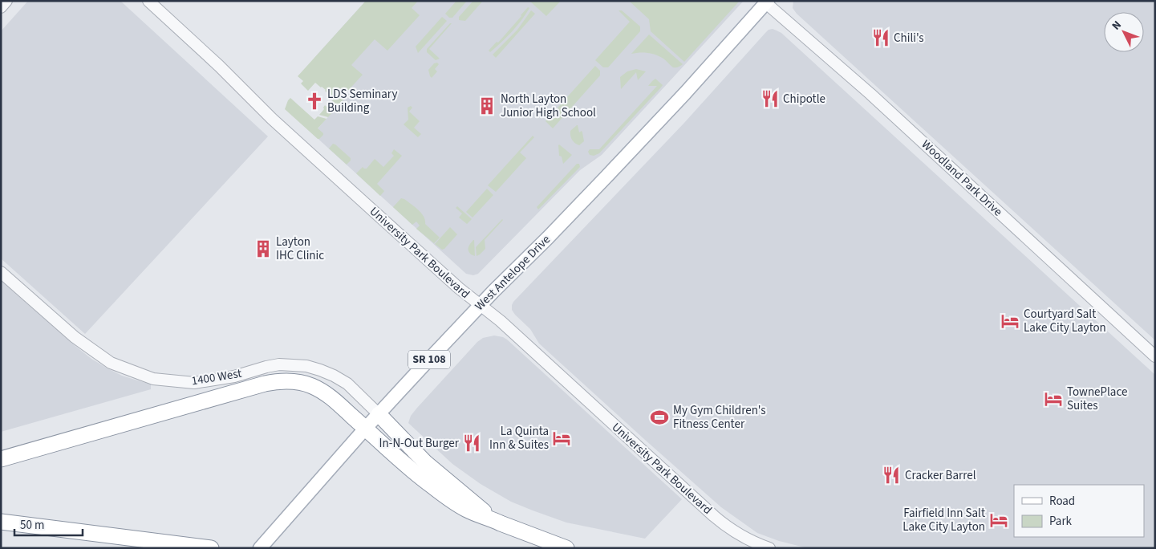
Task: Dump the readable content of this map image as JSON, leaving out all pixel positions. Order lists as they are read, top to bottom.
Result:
{
  "streets": {
    "main road": ["West Antelope Drive", "SR 108"],
    "street": ["Woodland Park Drive", "University Park Boulevard", "1400 West"]
  },
  "crossings": [
    ["Woodland Park Drive", "West Antelope Drive"],
    ["University Park Boulevard", "West Antelope Drive"],
    ["West Antelope Drive", "1400 West"]
  ],
  "places": {
    "restaurant": [
      "Chili's",
      "Chipotle",
      "In-N-Out Burger",
      "Cracker Barrel"
    ],
    "church": ["LDS Seminary Building"],
    "building": ["North Layton Junior High School", "Layton IHC Clinic"],
    "hotel": [
      "Courtyard Salt Lake City Layton",
      "TownePlace Suites",
      "La Quinta Inn & Suites",
      "Fairfield Inn Salt Lake City Layton"
    ],
    "sports": ["My Gym Children's Fitness Center"]
  },
  "legend": ["Road", "Park"],
  "scale_bar": "50 m",
  "north": "top left"
}
